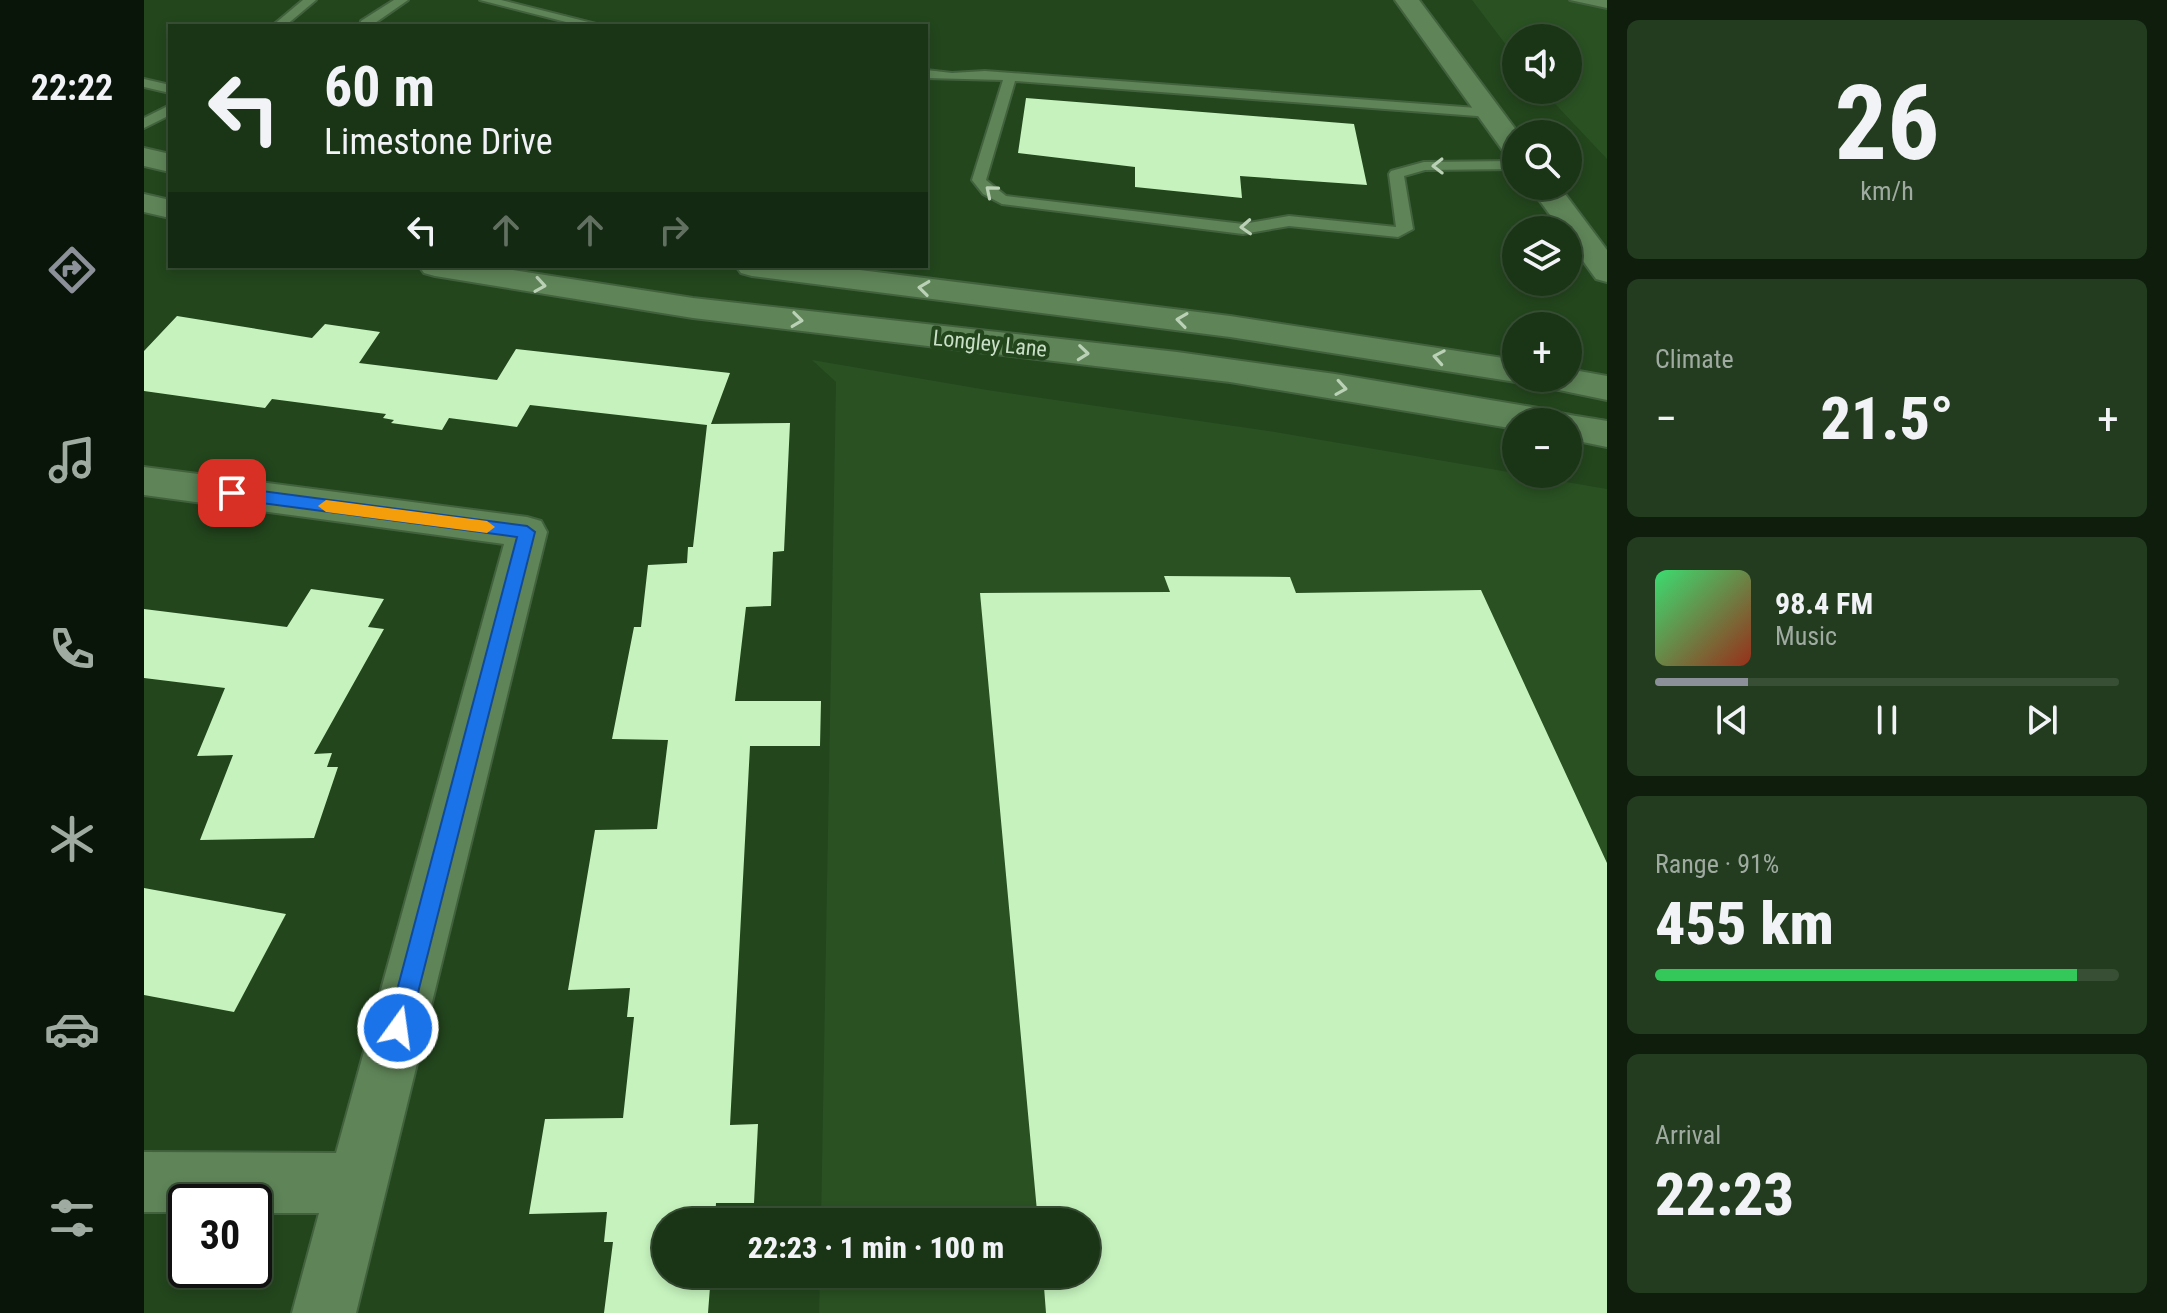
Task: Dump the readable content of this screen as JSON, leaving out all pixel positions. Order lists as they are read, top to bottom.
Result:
{
  "streets": {
    "main road": ["Longley Lane"]
  },
  "page": {
    "tabs": "22:22",
    "tile": [
      ["26", "km/h"],
      "Climate",
      ["Range · 91%", "455 km"],
      ["Arrival", "22:23"]
    ],
    "map_buttons": ["+", "−"],
    "turn": ["60 m", "Limestone Drive"],
    "heat": ["−", "21.5°", "+"],
    "song": ["98.4 FM", "Music"],
    "limit": "30",
    "trip": "22:23 · 1 min · 100 m"
  }
}
